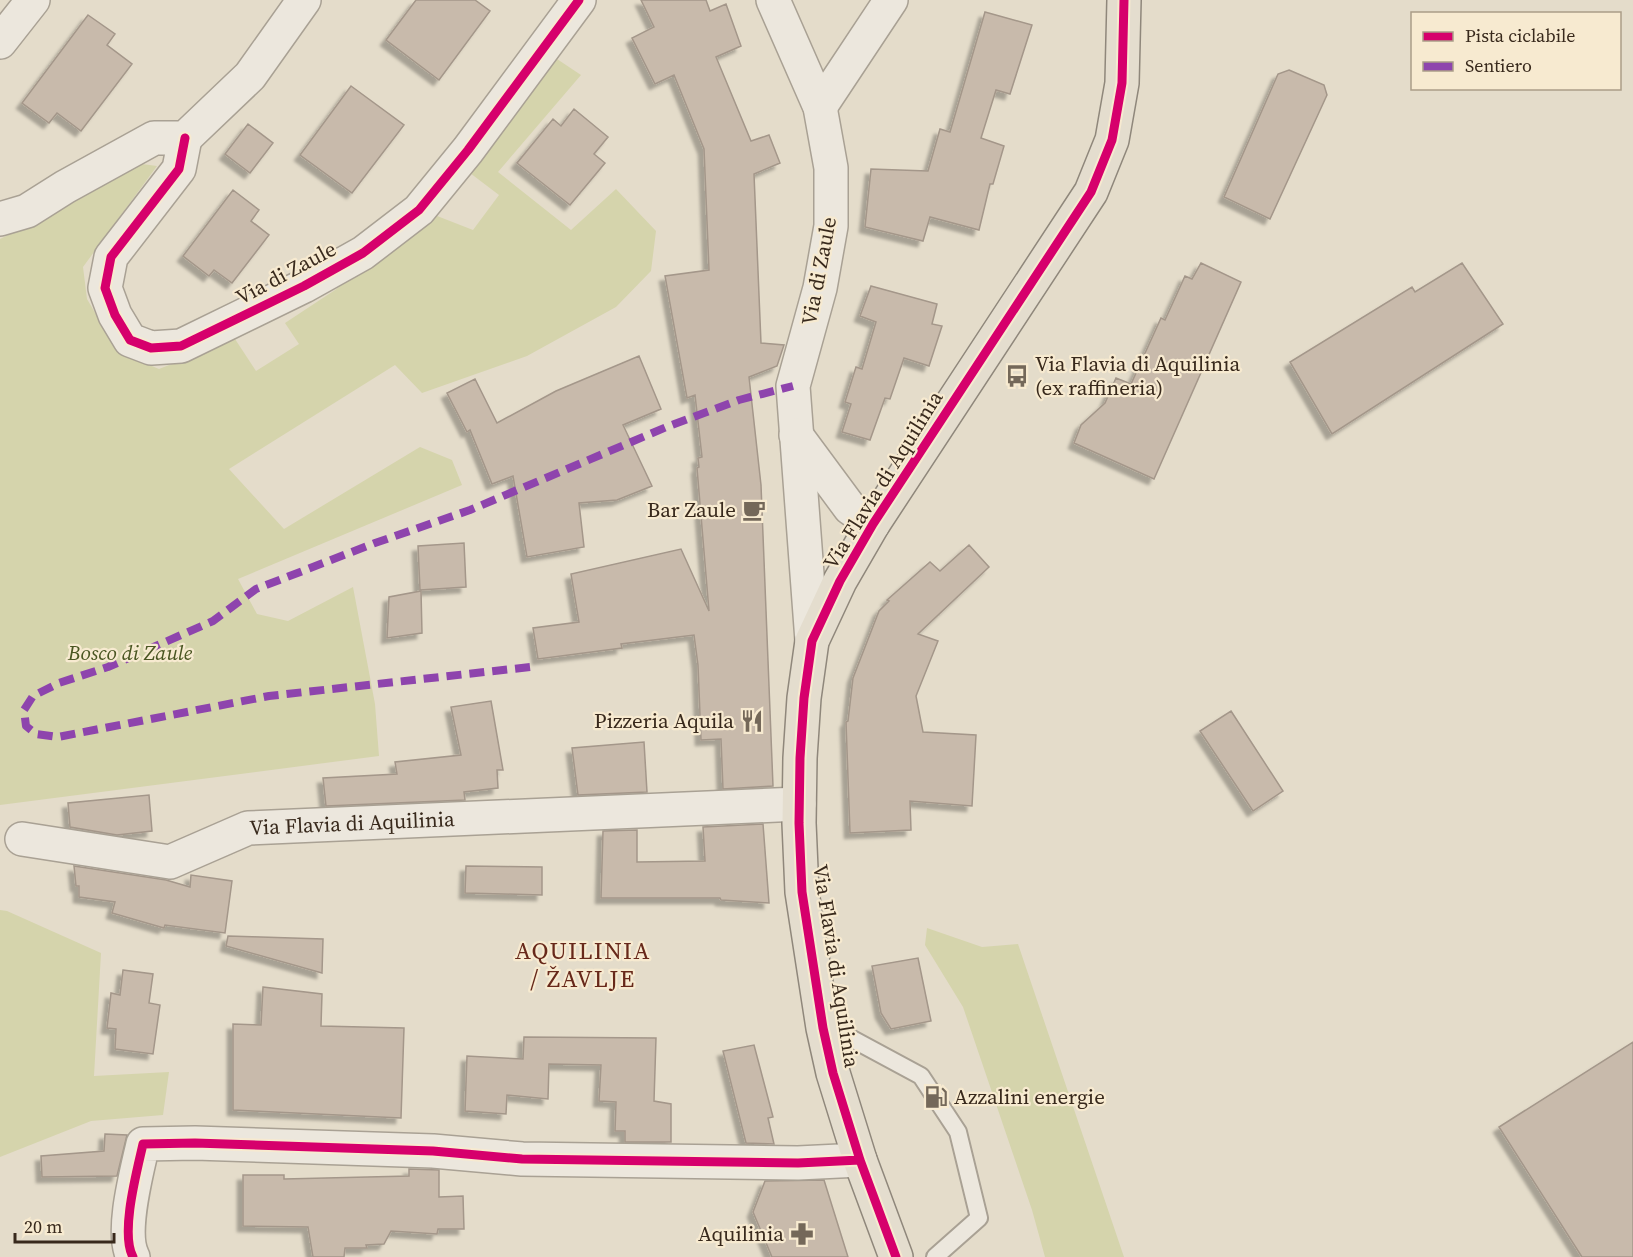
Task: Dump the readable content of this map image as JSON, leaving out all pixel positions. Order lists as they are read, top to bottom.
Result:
{
  "streets": {
    "main road": ["Via Flavia di Aquilinia"],
    "street": ["Via di Zaule"]
  },
  "crossings": [
    ["Via di Zaule", "Via Flavia di Aquilinia"]
  ],
  "districts": ["AQUILINIA / ŽAVLJE"],
  "parks": ["Bosco di Zaule"],
  "places": {
    "bus stop": ["Via Flavia di Aquilinia (ex raffineria)"],
    "cafe": ["Bar Zaule"],
    "restaurant": ["Pizzeria Aquila"],
    "fuel station": ["Azzalini energie"],
    "pharmacy": ["Aquilinia"]
  },
  "legend": ["Pista ciclabile", "Sentiero"],
  "scale_bar": "20 m"
}
